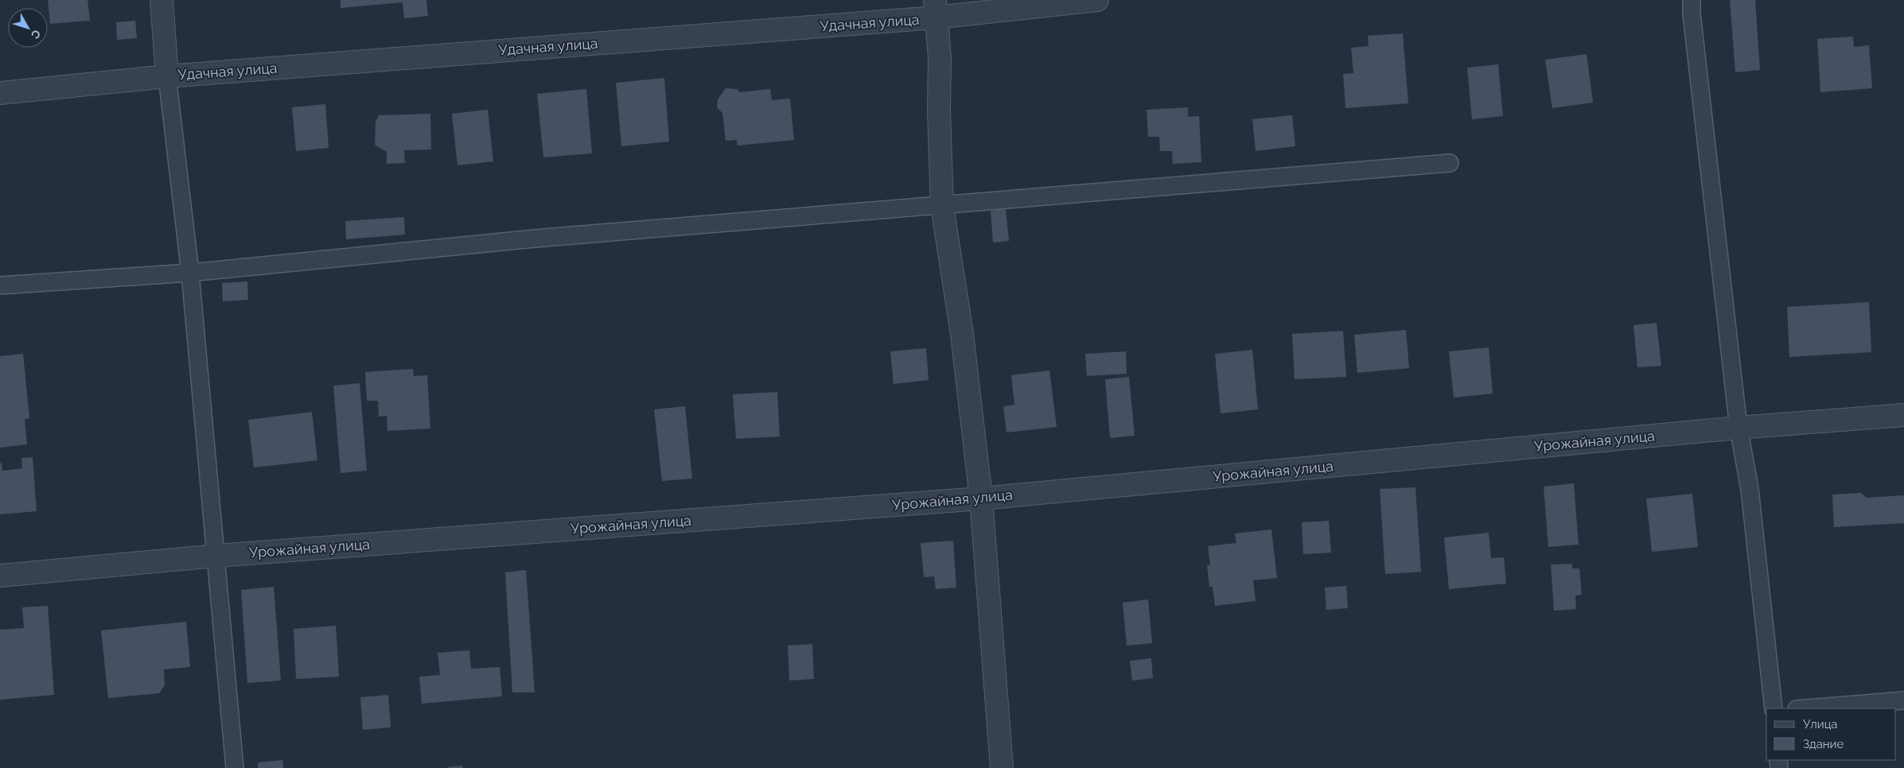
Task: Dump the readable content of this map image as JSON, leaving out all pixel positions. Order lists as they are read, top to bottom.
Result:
{
  "streets": {
    "street": ["Удачная улица", "Урожайная улица"]
  },
  "legend": ["Улица", "Здание"],
  "north": "bottom right"
}
